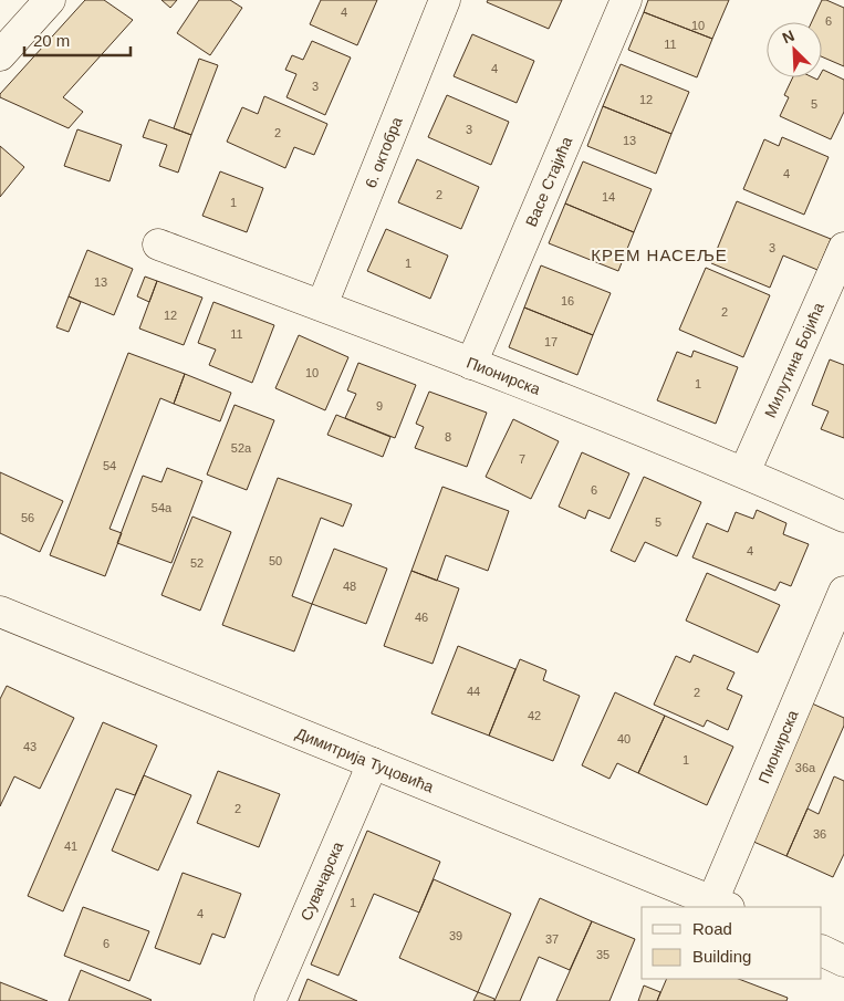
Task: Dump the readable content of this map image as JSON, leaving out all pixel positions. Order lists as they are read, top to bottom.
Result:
{
  "streets": {
    "street": [
      "6. октобра",
      "Васе Стајића",
      "Милутина Бојића",
      "Пионирска",
      "Димитрија Туцовића",
      "Сувачарска"
    ]
  },
  "crossings": [
    ["6. октобра", "Пионирска"],
    ["Васе Стајића", "Пионирска"],
    ["Милутина Бојића", "Пионирска"],
    ["Пионирска", "Димитрија Туцовића"],
    ["Димитрија Туцовића", "Сувачарска"]
  ],
  "districts": ["КРЕМ НАСЕЉЕ"],
  "house_numbers": [
    "4",
    "6",
    "10",
    "11",
    "4",
    "3",
    "12",
    "5",
    "3",
    "2",
    "13",
    "4",
    "2",
    "14",
    "1",
    "3",
    "1",
    "13",
    "16",
    "2",
    "12",
    "11",
    "17",
    "10",
    "1",
    "9",
    "8",
    "52a",
    "7",
    "54",
    "6",
    "54a",
    "56",
    "5",
    "4",
    "50",
    "52",
    "48",
    "46",
    "44",
    "2",
    "42",
    "40",
    "43",
    "1",
    "36a",
    "2",
    "36",
    "41",
    "1",
    "4",
    "39",
    "37",
    "6",
    "35"
  ],
  "legend": ["Road", "Building"],
  "scale_bar": "20 m",
  "north": "top left"
}
